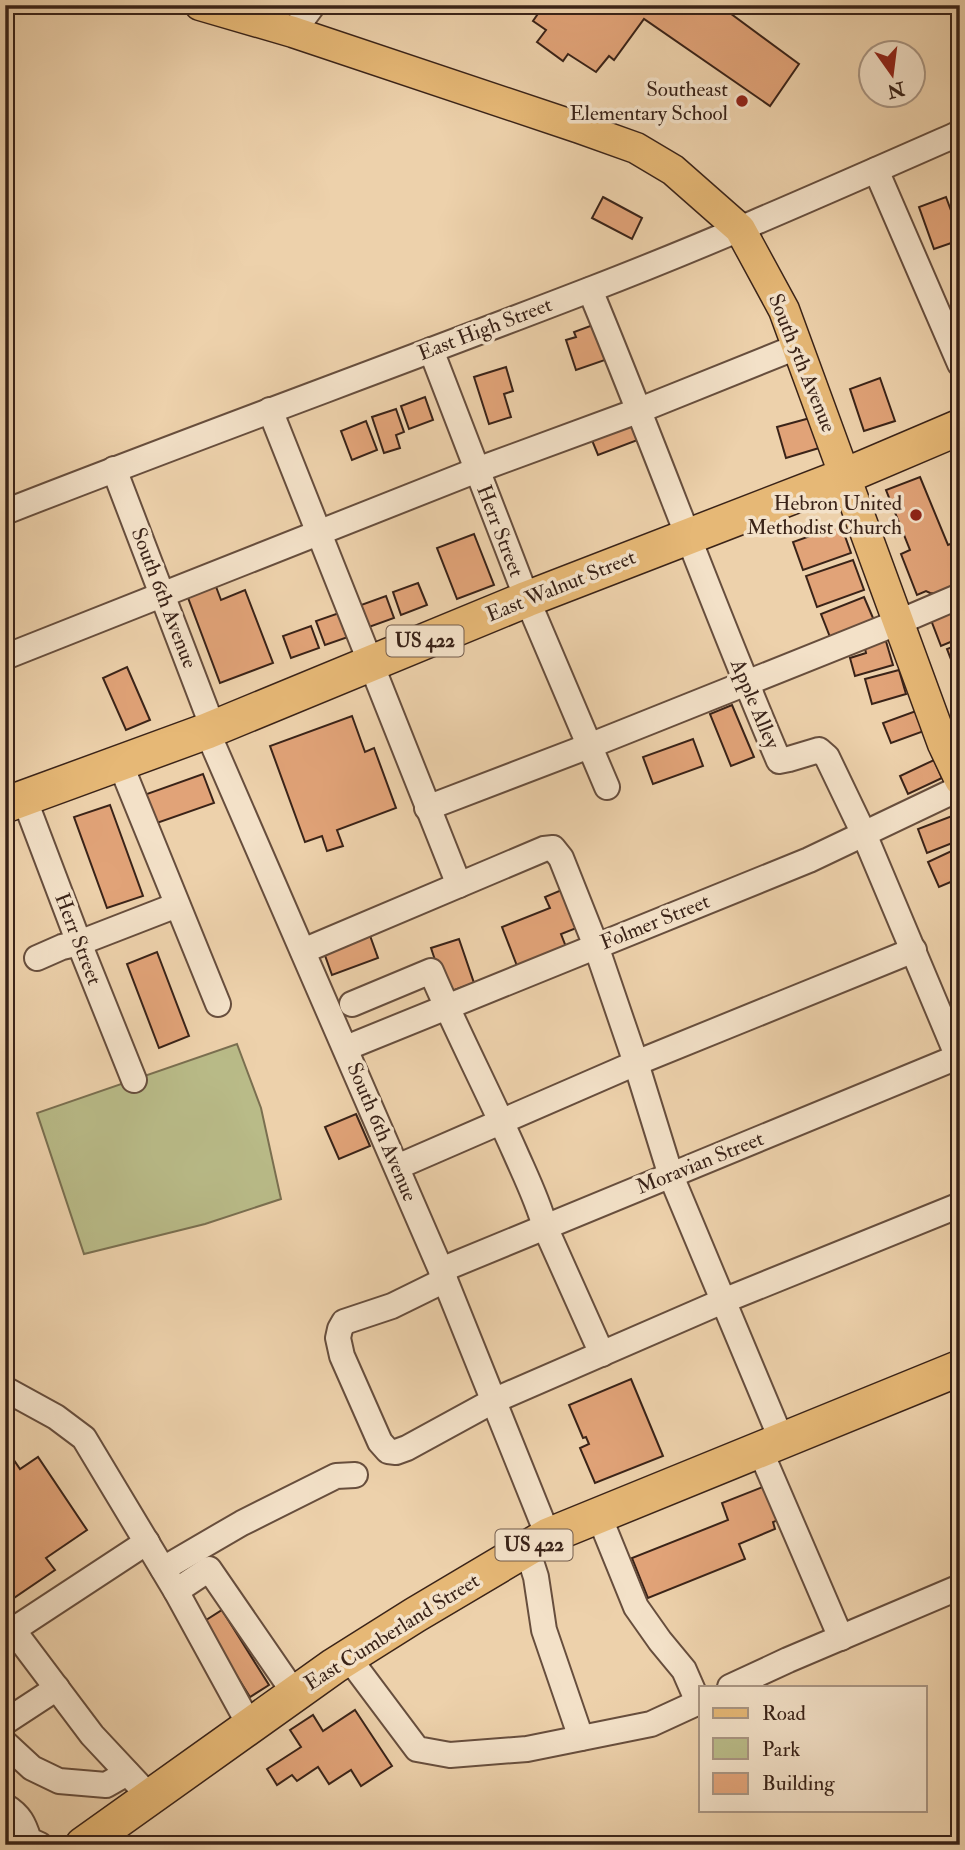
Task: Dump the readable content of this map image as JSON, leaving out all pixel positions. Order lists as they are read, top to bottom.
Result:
{
  "streets": {
    "highway": ["East Walnut Street", "US 422", "East Cumberland Street"],
    "main road": ["South 5th Avenue"],
    "street": [
      "East High Street",
      "Herr Street",
      "South 6th Avenue",
      "Apple Alley",
      "Folmer Street",
      "Moravian Street"
    ]
  },
  "crossings": [
    ["East High Street", "South 5th Avenue"],
    ["East High Street", "Herr Street"],
    ["East High Street", "South 6th Avenue"],
    ["East High Street", "Apple Alley"],
    ["South 5th Avenue", "East Walnut Street"],
    ["Herr Street", "East Walnut Street"],
    ["East Walnut Street", "South 6th Avenue"],
    ["East Walnut Street", "Apple Alley"],
    ["South 6th Avenue", "Folmer Street"],
    ["South 6th Avenue", "Moravian Street"],
    ["South 6th Avenue", "East Cumberland Street"],
    ["Apple Alley", "Folmer Street"],
    ["Apple Alley", "Moravian Street"]
  ],
  "places": ["Southeast Elementary School", "Hebron United Methodist Church"],
  "legend": ["Road", "Park", "Building"],
  "north": "bottom"
}
